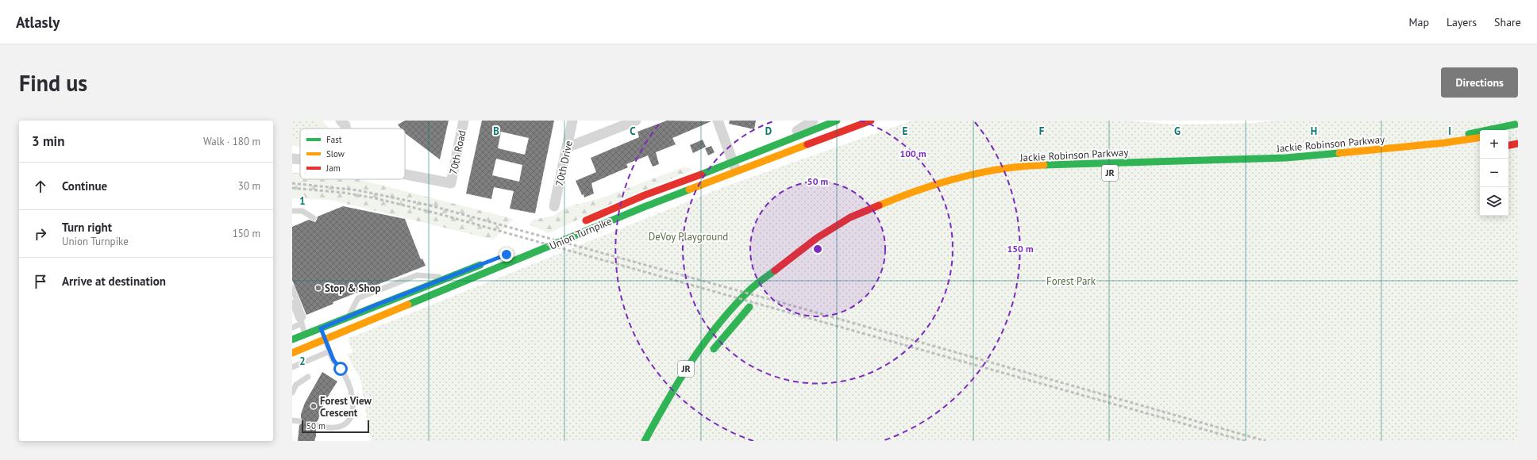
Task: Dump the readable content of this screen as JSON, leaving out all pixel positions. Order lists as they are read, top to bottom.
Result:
{
  "streets": {
    "main road": ["Jackie Robinson Parkway", "JR", "Union Turnpike"],
    "street": ["70th Road", "70th Drive"]
  },
  "parks": ["DeVoy Playground", "Forest Park"],
  "places": ["Stop & Shop", "Forest View Crescent"],
  "legend": ["Fast", "Slow", "Jam"],
  "scale_bar": "50 m",
  "page": {
    "header": "Atlasly",
    "nav": ["Map", "Layers", "Share"],
    "buttons": "Directions",
    "title": "Find us",
    "heading": ["3 min", "Walk · 180 m"],
    "map_buttons": ["+", "−"],
    "list": [
      ["Continue", "30 m"],
      ["Turn right", "Union Turnpike", "150 m"],
      "Arrive at destination"
    ],
    "scale": "50 m"
  },
  "grid": {
    "columns": [
      "B",
      "C",
      "D",
      "E",
      "F",
      "G",
      "H",
      "I"
    ],
    "rows": ["1", "2"]
  },
  "rings": ["100 m", "50 m", "150 m"]
}
